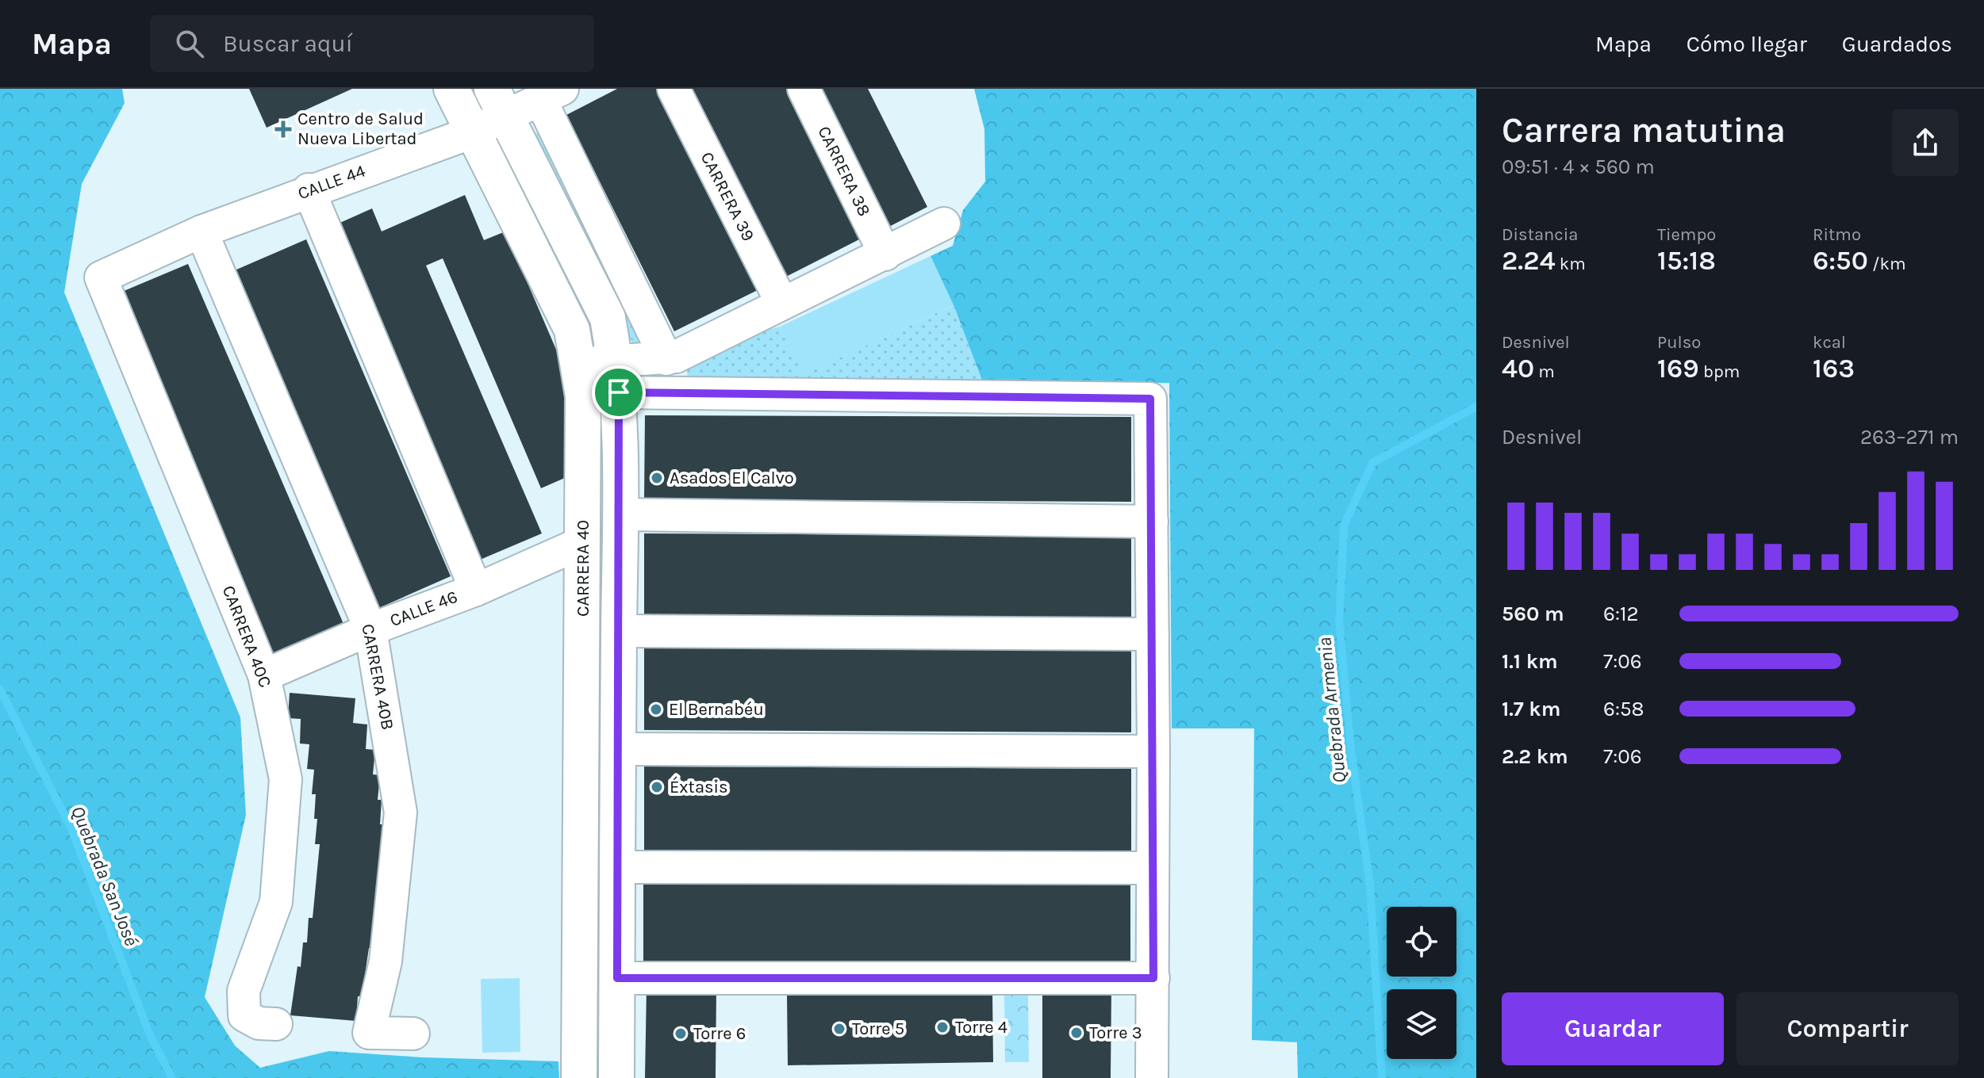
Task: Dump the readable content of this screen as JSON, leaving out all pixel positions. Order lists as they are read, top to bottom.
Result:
{
  "streets": {
    "street": [
      "CARRERA 38",
      "CALLE 44",
      "CARRERA 39",
      "CARRERA 40",
      "CALLE 46",
      "CARRERA 40C",
      "CARRERA 40B"
    ]
  },
  "crossings": [
    ["CALLE 44", "CARRERA 40"],
    ["CALLE 44", "CARRERA 40C"],
    ["CALLE 44", "CARRERA 40B"],
    ["CARRERA 40", "CALLE 46"],
    ["CALLE 46", "CARRERA 40C"],
    ["CALLE 46", "CARRERA 40B"]
  ],
  "water": ["Quebrada Armenia", "Quebrada San José"],
  "places": {
    "health": ["Centro de Salud Nueva Libertad"],
    "other": [
      "Asados El Calvo",
      "El Bernabéu",
      "Éxtasis",
      "Torre 4",
      "Torre 5",
      "Torre 3",
      "Torre 6"
    ]
  },
  "page": {
    "header": "Mapa",
    "search": "Buscar aquí",
    "nav": ["Mapa", "Cómo llegar", "Guardados"],
    "heading": ["Carrera matutina", "09:51 · 4 × 560 m"],
    "stats": [
      ["Distancia", "2.24 km"],
      ["Tiempo", "15:18"],
      ["Ritmo", "6:50 /km"],
      ["Desnivel", "40 m"],
      ["Pulso", "169 bpm"],
      ["kcal", "163"]
    ],
    "chart": ["Desnivel", "263–271 m"],
    "list": [
      {
        "name": "560 m",
        "note": "6:12"
      },
      {
        "name": "1.1 km",
        "note": "7:06"
      },
      {
        "name": "1.7 km",
        "note": "6:58"
      },
      {
        "name": "2.2 km",
        "note": "7:06"
      }
    ],
    "buttons": ["Guardar", "Compartir"]
  }
}
